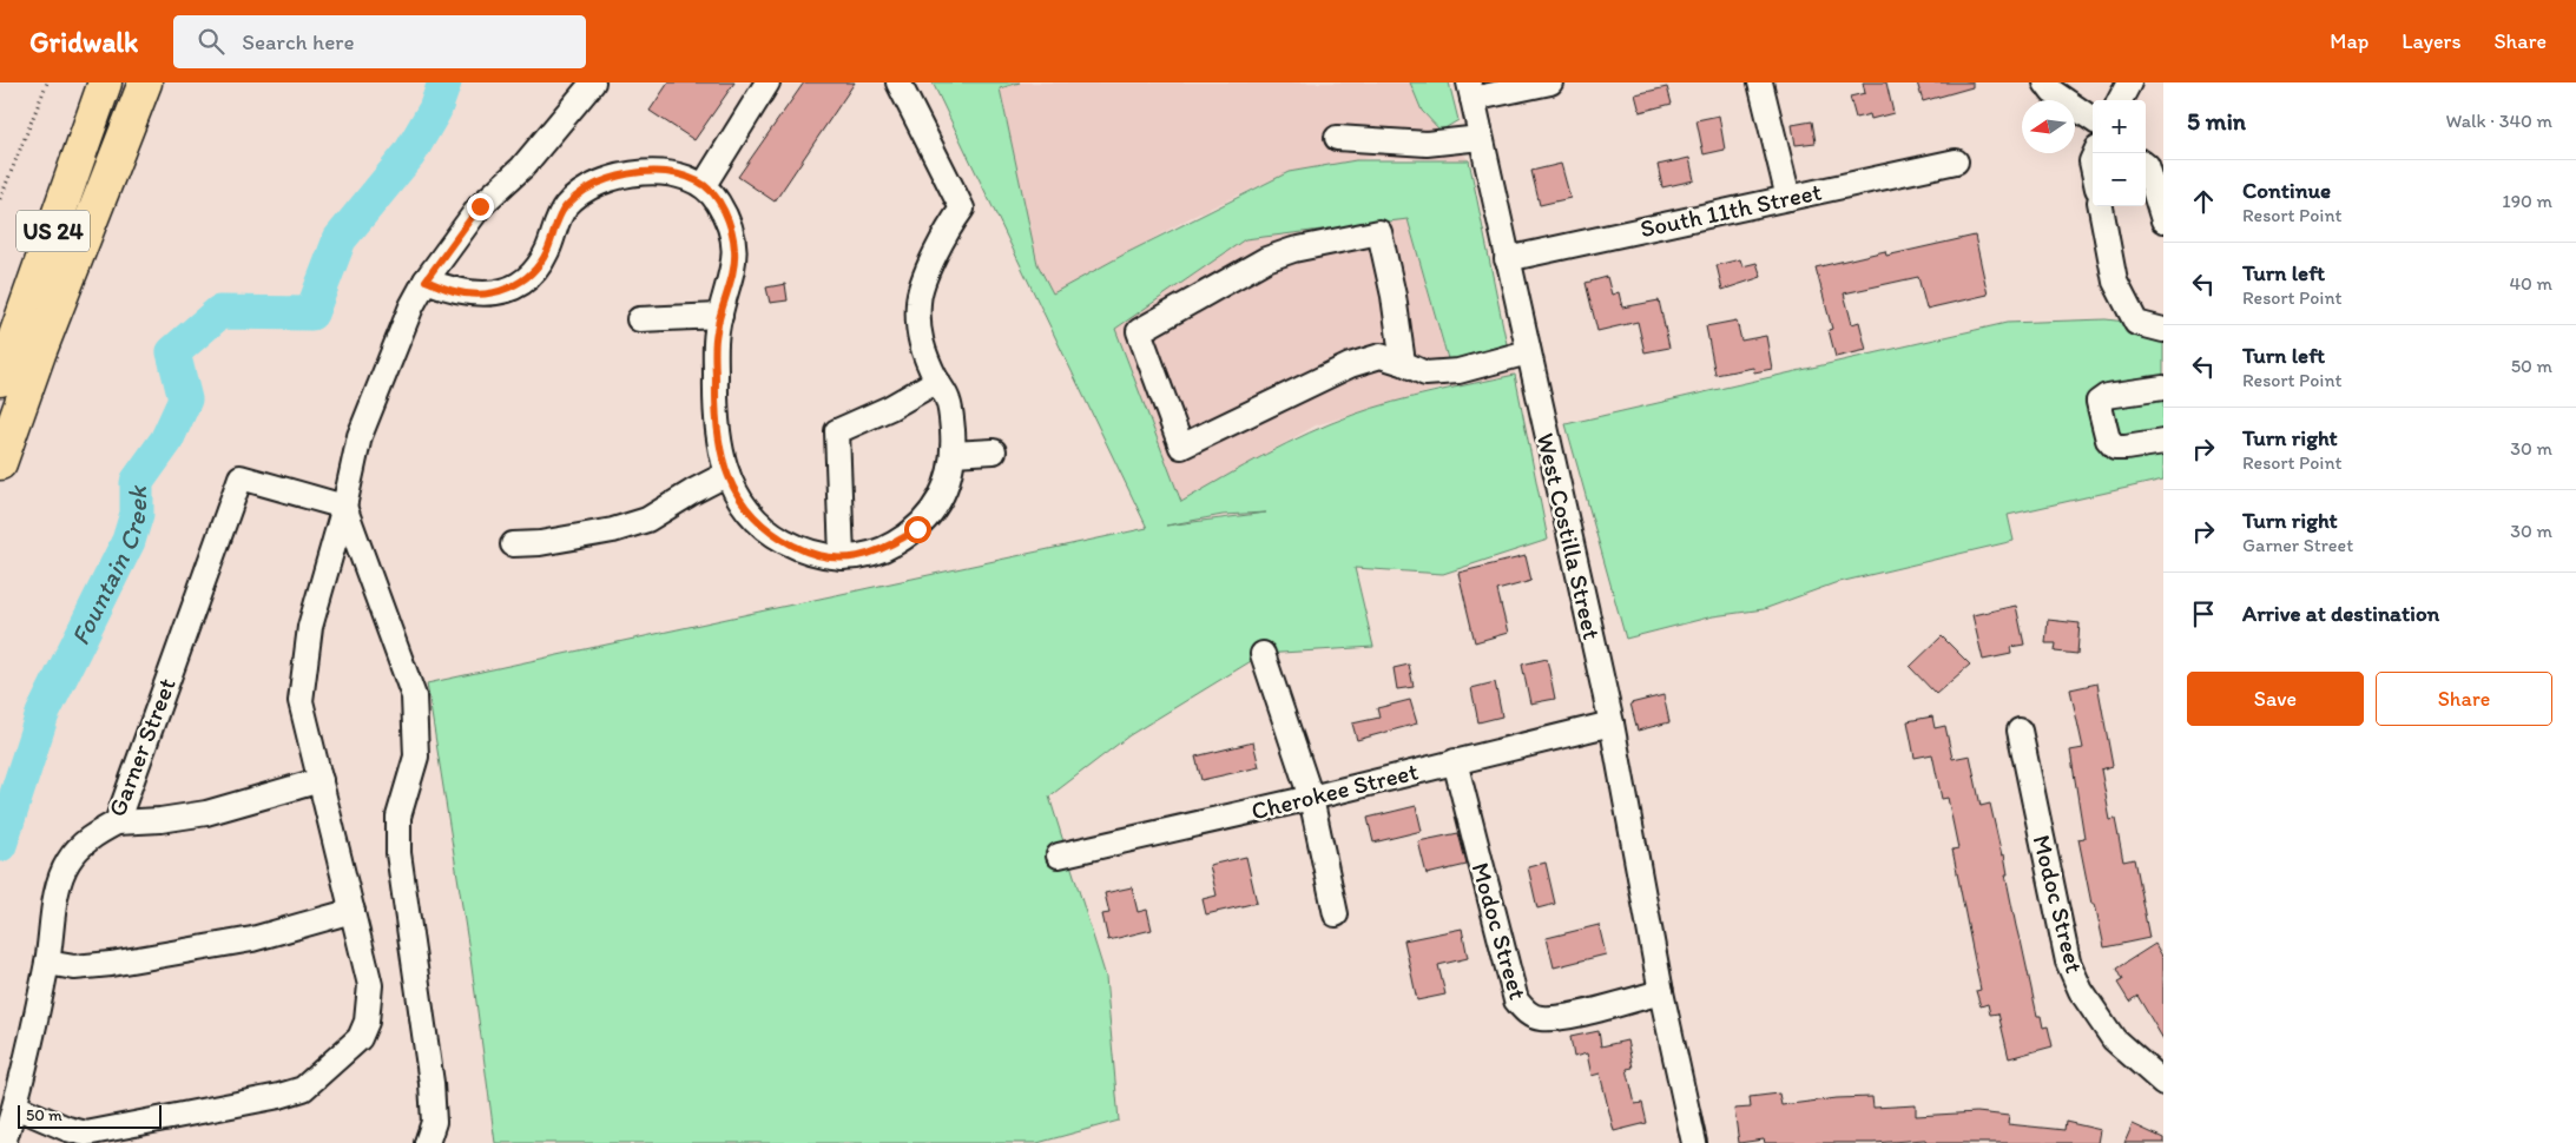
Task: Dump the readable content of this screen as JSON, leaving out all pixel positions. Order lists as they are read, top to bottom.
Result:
{
  "streets": {
    "highway": ["US 24"],
    "street": [
      "South 11th Street",
      "West Costilla Street",
      "Garner Street",
      "Cherokee Street",
      "Modoc Street"
    ]
  },
  "crossings": [
    ["South 11th Street", "West Costilla Street"],
    ["West Costilla Street", "Cherokee Street"],
    ["West Costilla Street", "Modoc Street"],
    ["Cherokee Street", "Modoc Street"]
  ],
  "water": ["Fountain Creek"],
  "scale_bar": "50 m",
  "north": "left",
  "page": {
    "header": "Gridwalk",
    "search": "Search here",
    "nav": ["Map", "Layers", "Share"],
    "heading": ["5 min", "Walk · 340 m"],
    "map_buttons": ["+", "−"],
    "list": [
      ["Continue", "Resort Point", "190 m"],
      ["Turn left", "Resort Point", "40 m"],
      ["Turn left", "Resort Point", "50 m"],
      ["Turn right", "Resort Point", "30 m"],
      ["Turn right", "Garner Street", "30 m"],
      "Arrive at destination"
    ],
    "buttons": ["Save", "Share"],
    "scale": "50 m"
  }
}
